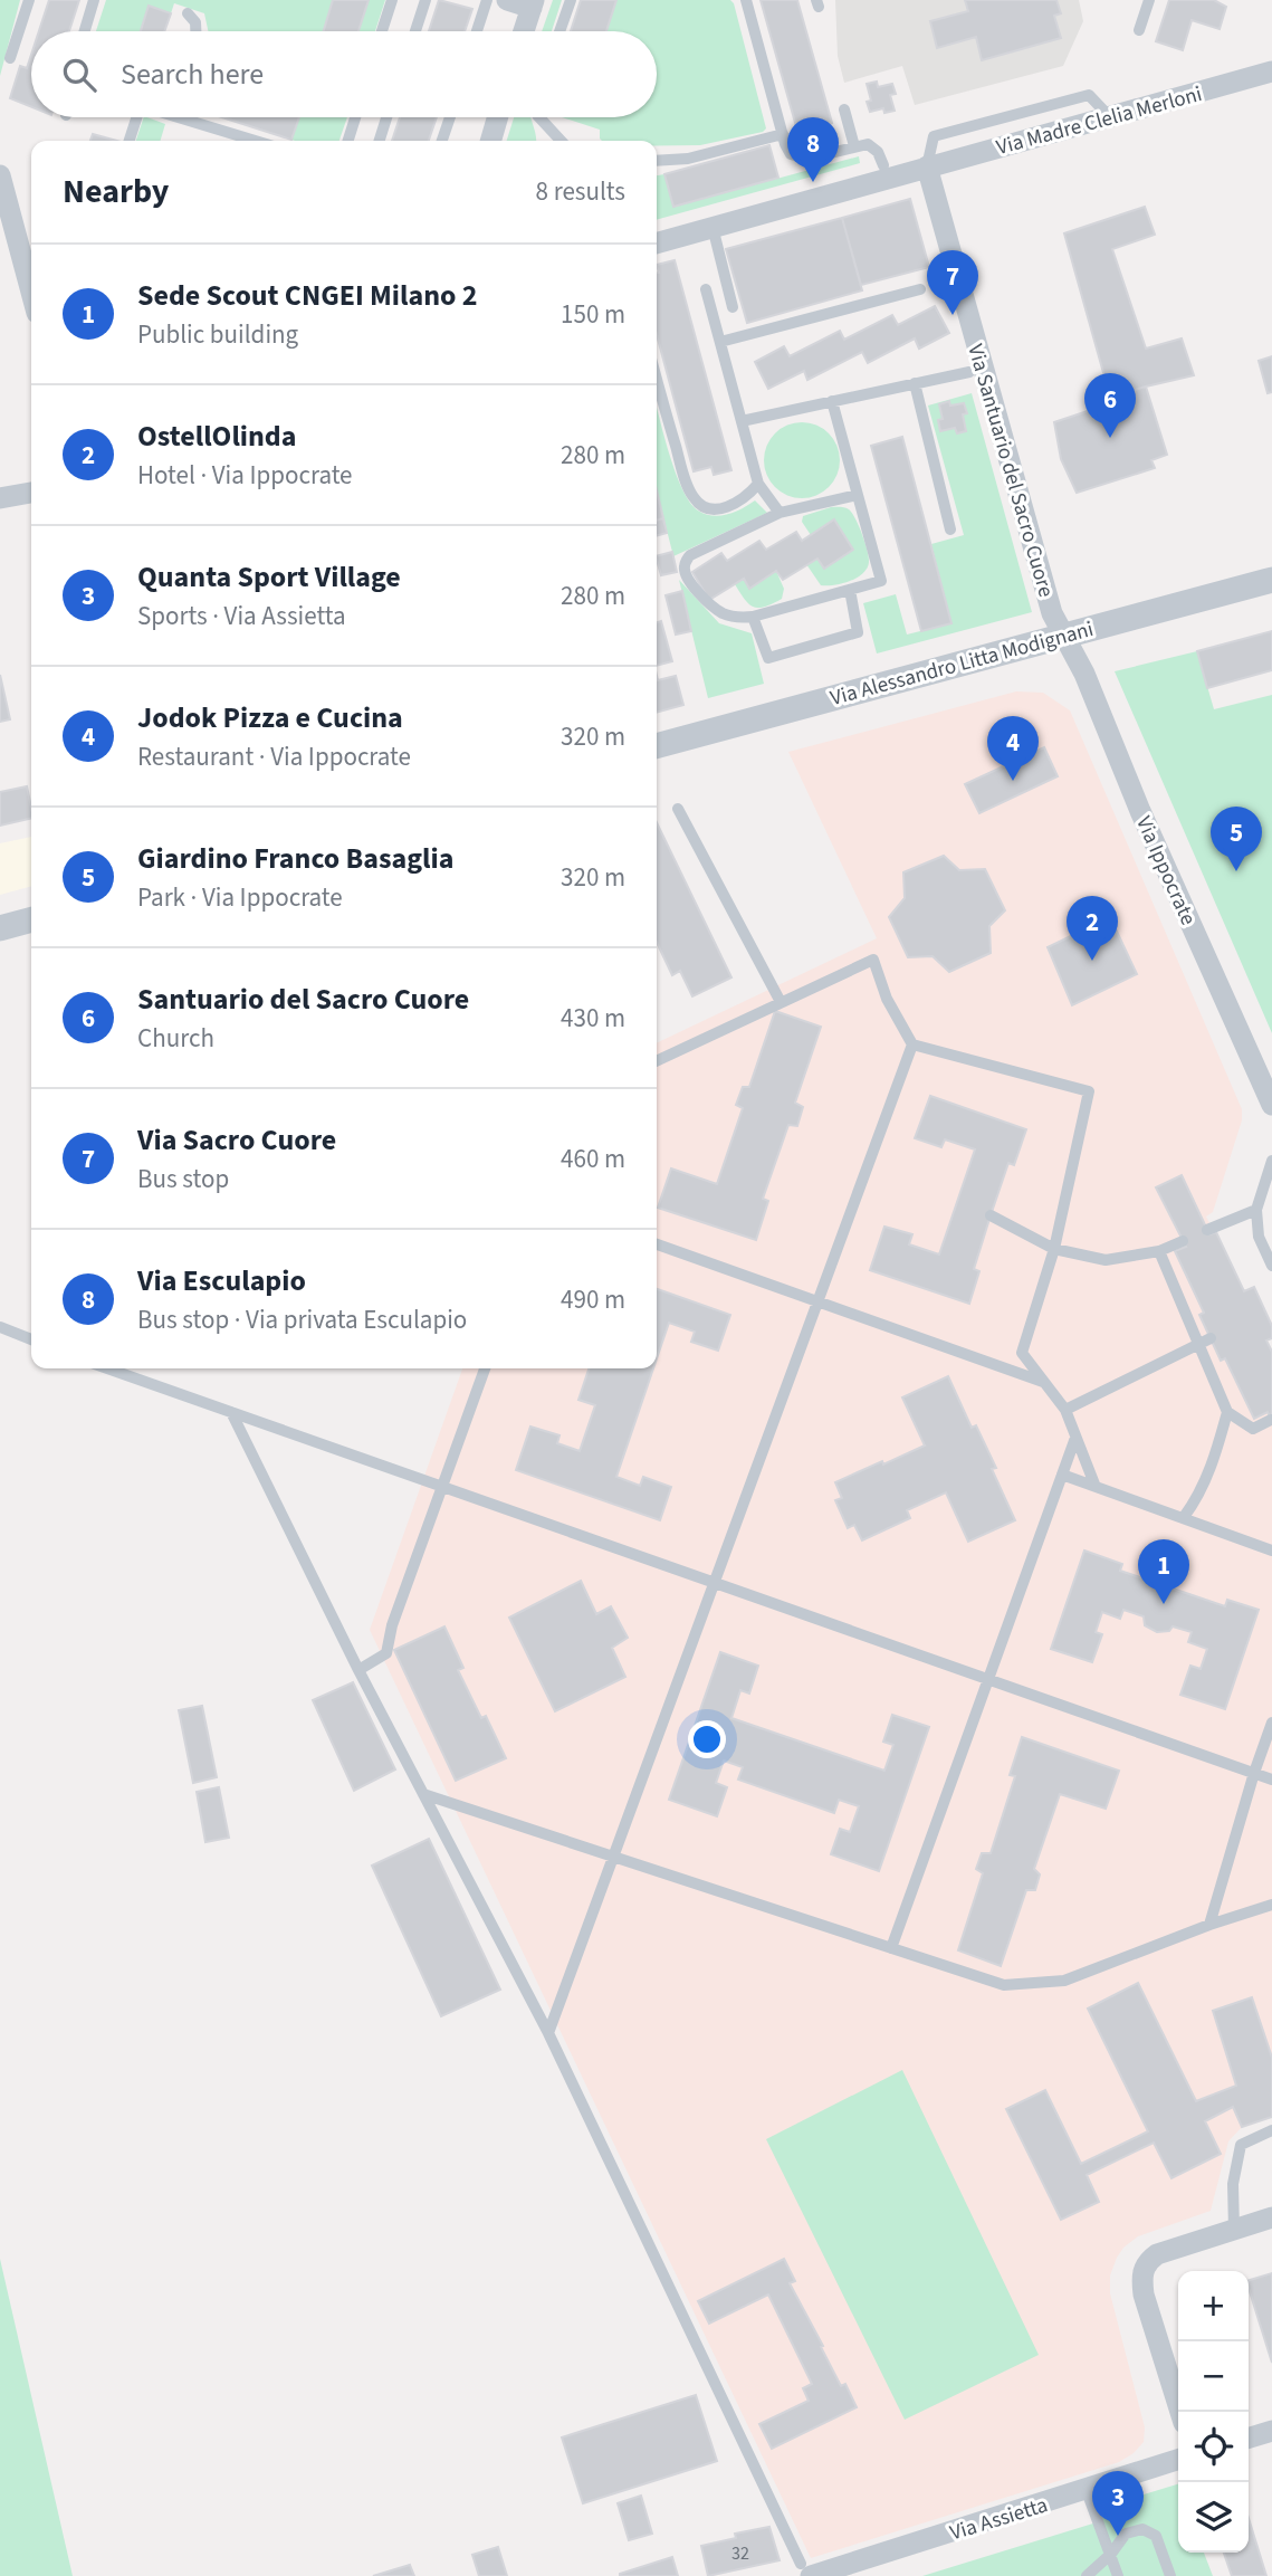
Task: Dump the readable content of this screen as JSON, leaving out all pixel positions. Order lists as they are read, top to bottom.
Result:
{
  "streets": {
    "street": [
      "Via Madre Clelia Merloni",
      "Via Santuario del Sacro Cuore",
      "Via Alessandro Litta Modignani",
      "Via Ippocrate",
      "Via Assietta"
    ]
  },
  "crossings": [
    ["Via Madre Clelia Merloni", "Via Santuario del Sacro Cuore"],
    ["Via Santuario del Sacro Cuore", "Via Alessandro Litta Modignani"],
    ["Via Santuario del Sacro Cuore", "Via Ippocrate"],
    ["Via Alessandro Litta Modignani", "Via Ippocrate"]
  ],
  "house_numbers": ["32"],
  "page": {
    "search": "Search here",
    "pins": [
      "8",
      "7",
      "6",
      "4",
      "5",
      "2",
      "1",
      "3"
    ],
    "heading": ["Nearby", "8 results"],
    "list": [
      {
        "mark": "1",
        "name": "Sede Scout CNGEI Milano 2",
        "note": "Public building",
        "value": "150 m"
      },
      {
        "mark": "2",
        "name": "OstellOlinda",
        "note": "Hotel · Via Ippocrate",
        "value": "280 m"
      },
      {
        "mark": "3",
        "name": "Quanta Sport Village",
        "note": "Sports · Via Assietta",
        "value": "280 m"
      },
      {
        "mark": "4",
        "name": "Jodok Pizza e Cucina",
        "note": "Restaurant · Via Ippocrate",
        "value": "320 m"
      },
      {
        "mark": "5",
        "name": "Giardino Franco Basaglia",
        "note": "Park · Via Ippocrate",
        "value": "320 m"
      },
      {
        "mark": "6",
        "name": "Santuario del Sacro Cuore",
        "note": "Church",
        "value": "430 m"
      },
      {
        "mark": "7",
        "name": "Via Sacro Cuore",
        "note": "Bus stop",
        "value": "460 m"
      },
      {
        "mark": "8",
        "name": "Via Esculapio",
        "note": "Bus stop · Via privata Esculapio",
        "value": "490 m"
      }
    ],
    "map_buttons": ["+", "−"]
  }
}
